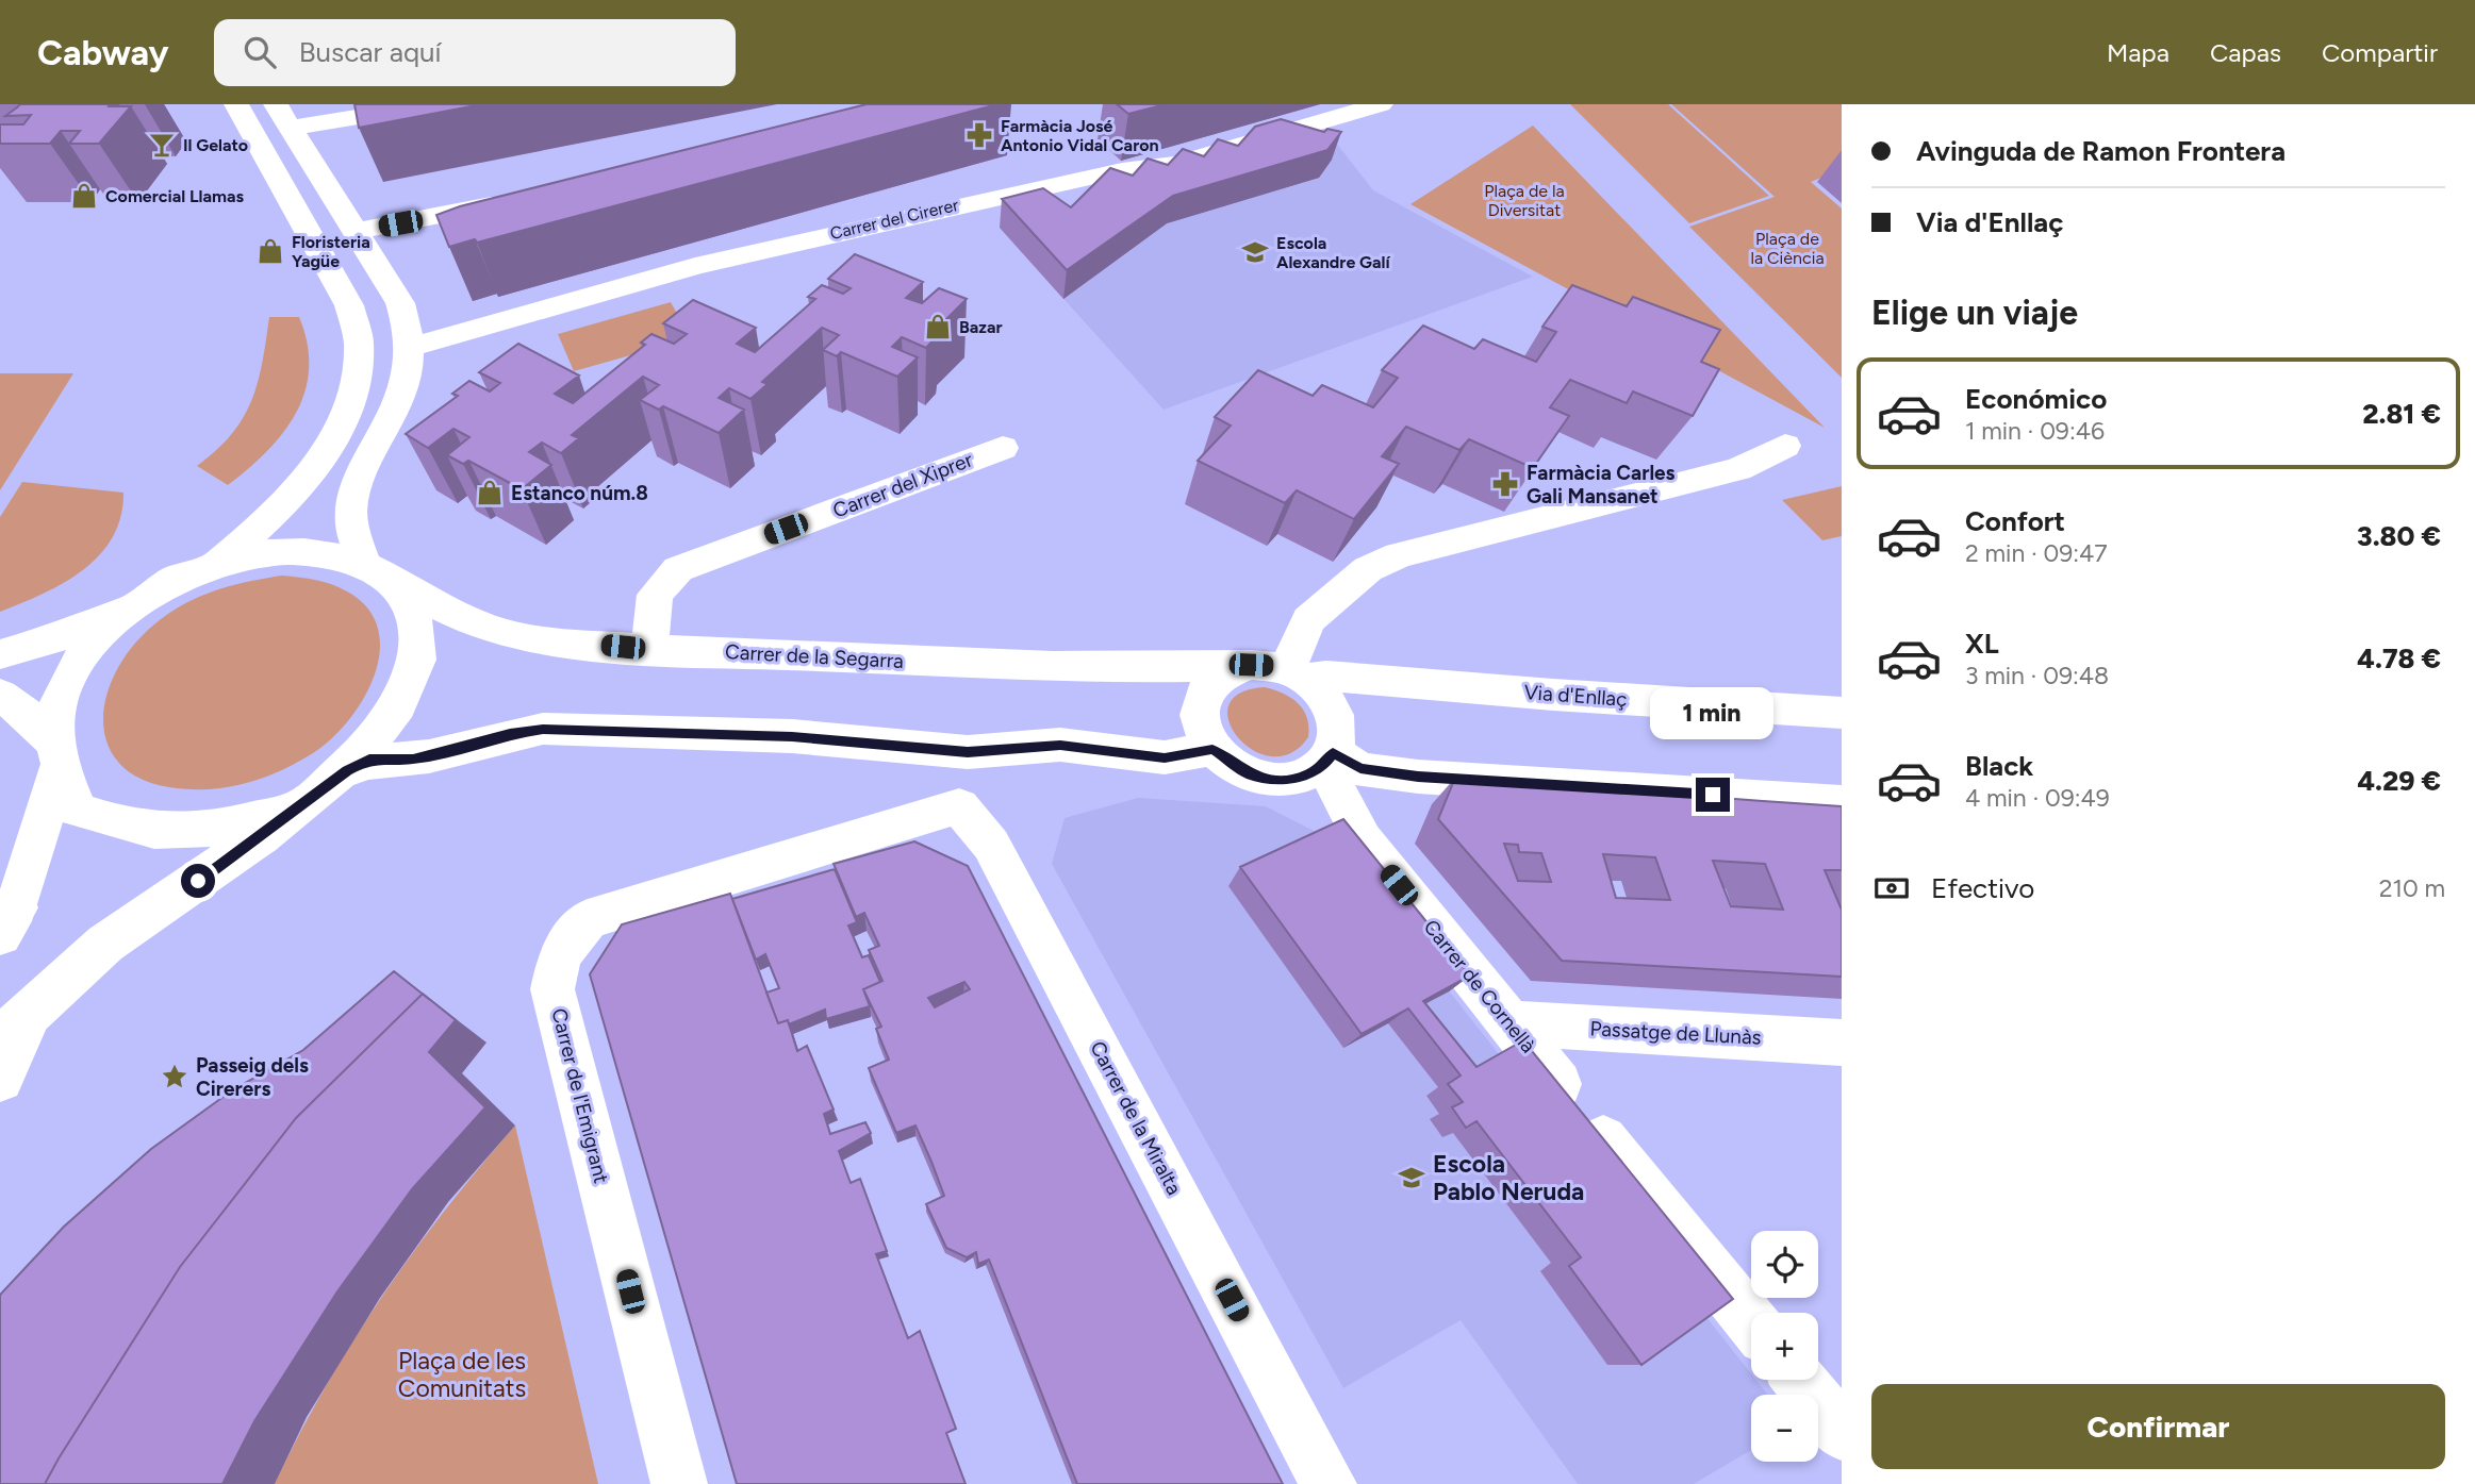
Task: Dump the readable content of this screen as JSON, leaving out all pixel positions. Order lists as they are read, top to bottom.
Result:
{
  "streets": {
    "main road": [
      "Carrer del Cirerer",
      "Carrer del Xiprer",
      "Carrer de la Segarra",
      "Via d'Enllaç",
      "Carrer de Cornellà",
      "Passatge de Llunàs",
      "Carrer de l'Emigrant",
      "Carrer de la Miralta"
    ]
  },
  "crossings": [
    ["Carrer del Xiprer", "Carrer de la Segarra"],
    ["Carrer de la Segarra", "Via d'Enllaç"],
    ["Carrer de Cornellà", "Passatge de Llunàs"],
    ["Carrer de l'Emigrant", "Carrer de la Miralta"]
  ],
  "parks": ["Plaça de la Diversitat", "Plaça de la Ciència", "Plaça de les Comunitats"],
  "places": {
    "pharmacy": ["Farmàcia José Antonio Vidal Caron", "Farmàcia Carles Gali Mansanet"],
    "bar": ["Il Gelato"],
    "shop": [
      "Comercial Llamas",
      "Floristeria Yagüe",
      "Bazar",
      "Estanco núm.8"
    ],
    "school or university": ["Escola Alexandre Galí", "Escola Pablo Neruda"],
    "place": ["Passeig dels Cirerers"]
  },
  "page": {
    "header": "Cabway",
    "search": "Buscar aquí",
    "nav": ["Mapa", "Capas", "Compartir"],
    "banner": ["Avinguda de Ramon Frontera", "Via d'Enllaç"],
    "heading": "Elige un viaje",
    "list": [
      {
        "name": "Económico",
        "note": "1 min · 09:46",
        "value": "2.81 €"
      },
      {
        "name": "Confort",
        "note": "2 min · 09:47",
        "value": "3.80 €"
      },
      {
        "name": "XL",
        "note": "3 min · 09:48",
        "value": "4.78 €"
      },
      {
        "name": "Black",
        "note": "4 min · 09:49",
        "value": "4.29 €"
      }
    ],
    "bubble": "1 min",
    "pay": ["Efectivo", "210 m"],
    "map_buttons": ["+", "−"],
    "buttons": "Confirmar"
  }
}
